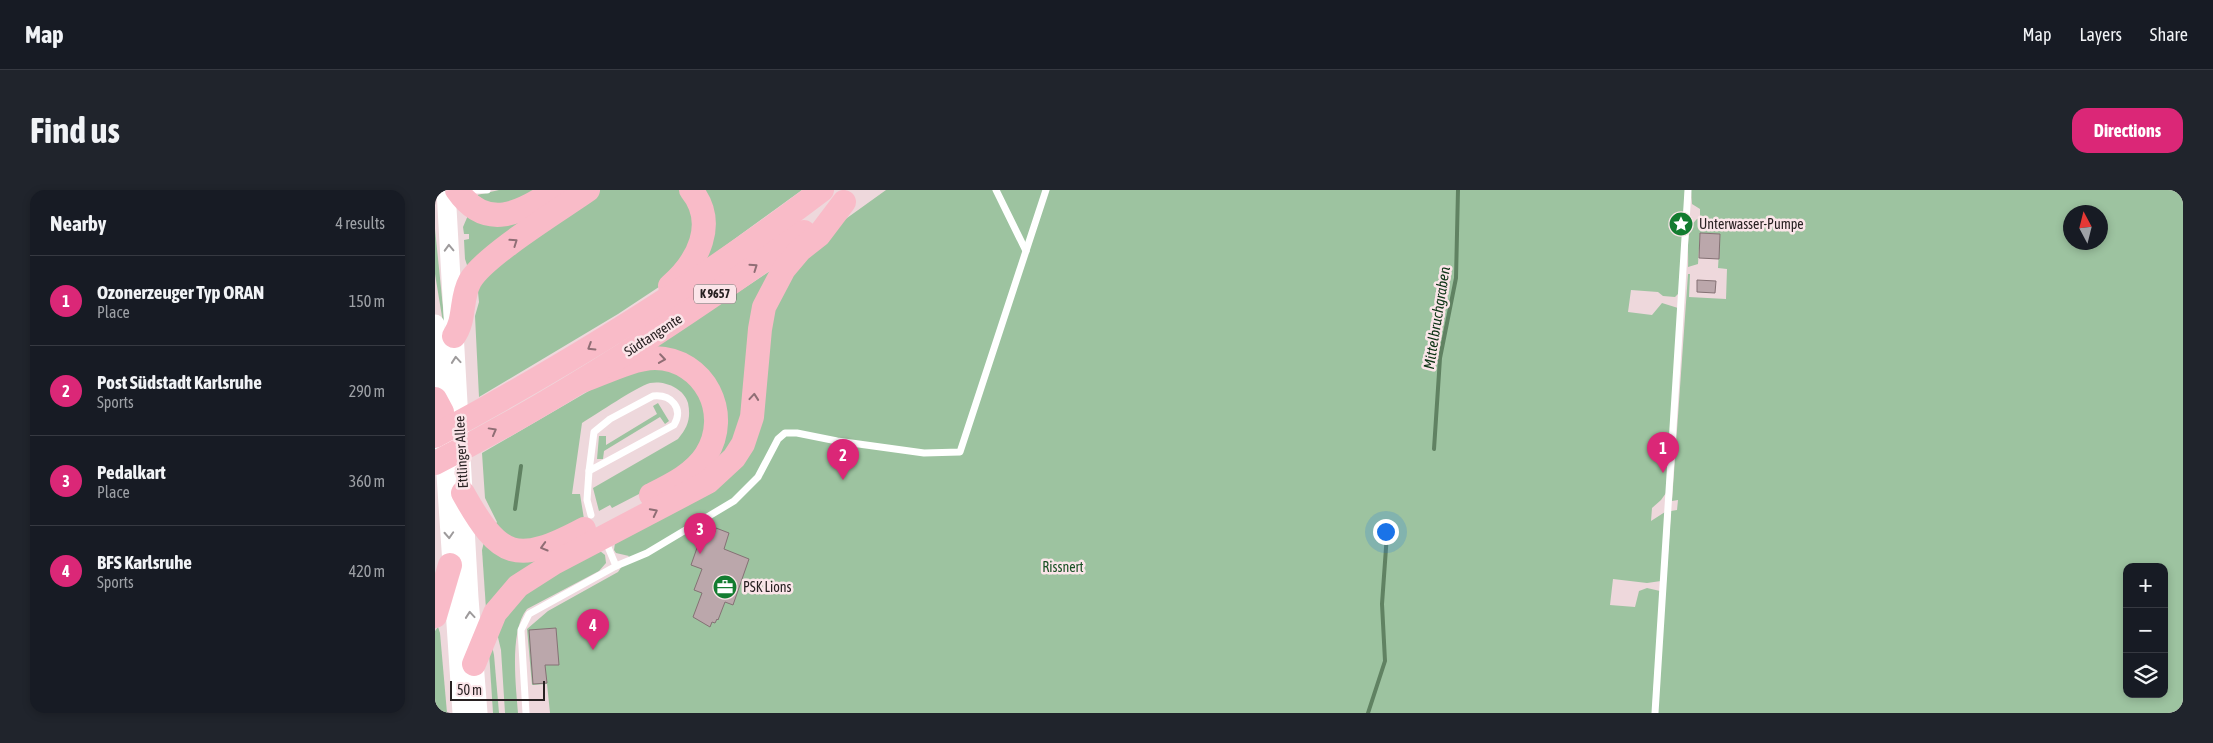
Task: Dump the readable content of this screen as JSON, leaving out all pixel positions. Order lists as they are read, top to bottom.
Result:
{
  "streets": {
    "highway": ["K 9657", "Südtangente"],
    "main road": ["Ettlinger Allee"]
  },
  "water": ["Mittelbruchgraben"],
  "parks": ["Rissnert"],
  "places": {
    "place": ["Unterwasser-Pumpe"],
    "office": ["PSK Lions"]
  },
  "scale_bar": "50 m",
  "north": "top",
  "page": {
    "header": "Map",
    "nav": ["Map", "Layers", "Share"],
    "buttons": "Directions",
    "title": "Find us",
    "heading": ["Nearby", "4 results"],
    "list": [
      {
        "mark": "1",
        "name": "Ozonerzeuger Typ ORAN",
        "note": "Place",
        "value": "150 m"
      },
      {
        "mark": "2",
        "name": "Post Südstadt Karlsruhe",
        "note": "Sports",
        "value": "290 m"
      },
      {
        "mark": "3",
        "name": "Pedalkart",
        "note": "Place",
        "value": "360 m"
      },
      {
        "mark": "4",
        "name": "BFS Karlsruhe",
        "note": "Sports",
        "value": "420 m"
      }
    ],
    "pins": [
      "1",
      "2",
      "3",
      "4"
    ],
    "map_buttons": ["+", "−"],
    "scale": "50 m"
  }
}
